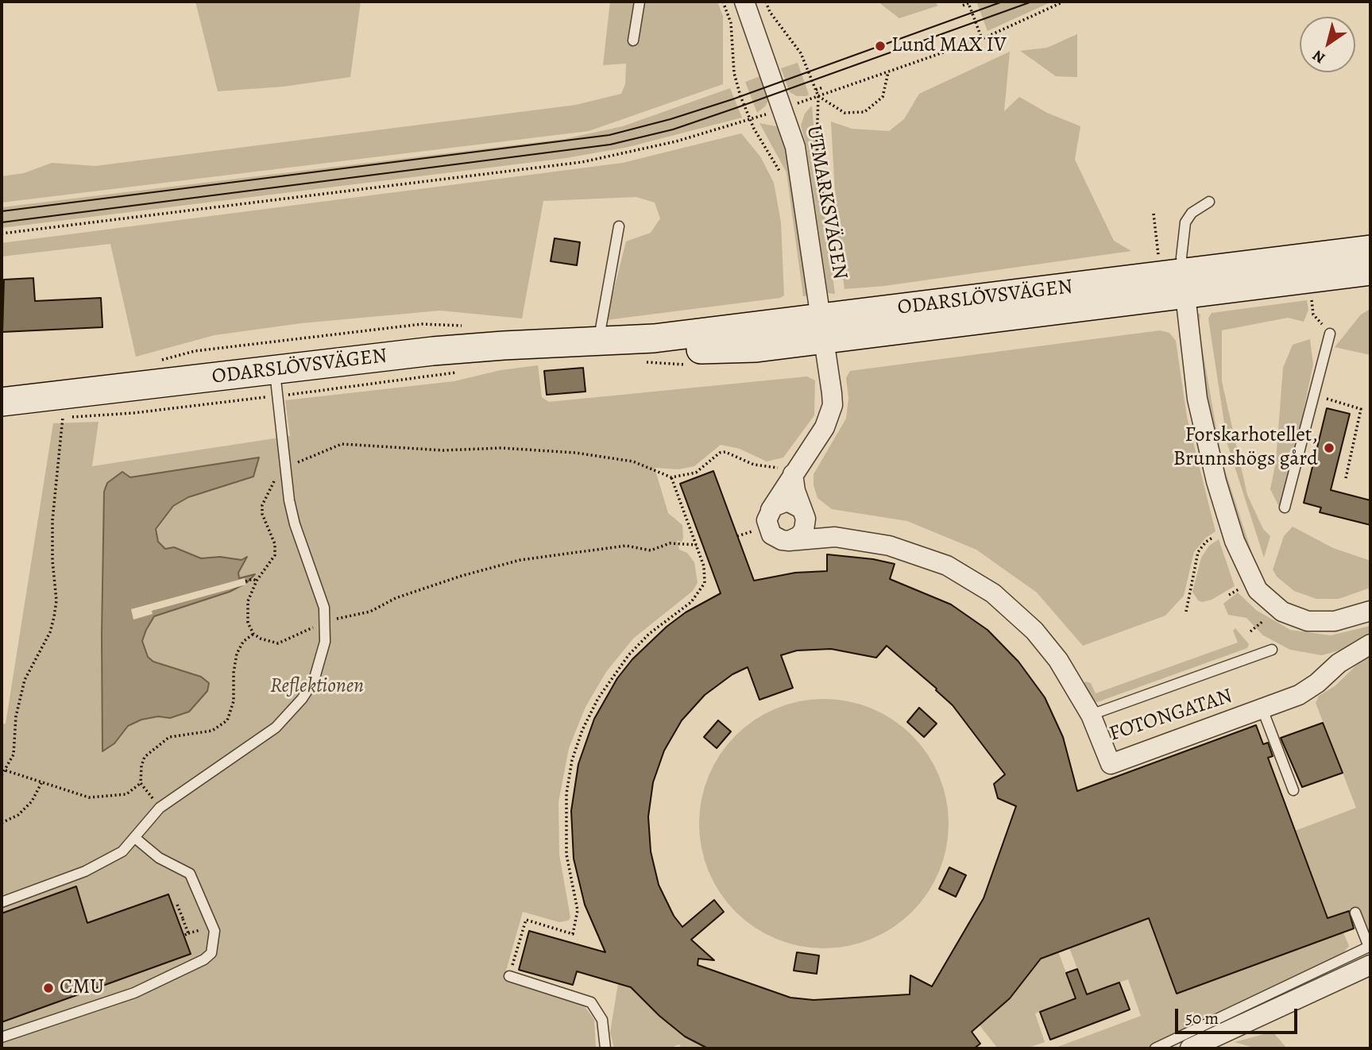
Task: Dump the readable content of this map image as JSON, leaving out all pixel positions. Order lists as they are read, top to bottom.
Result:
{
  "streets": {
    "main road": ["ODARSLÖVSVÄGEN"],
    "street": ["UTMARKSVÄGEN", "FOTONGATAN"]
  },
  "crossings": [
    ["UTMARKSVÄGEN", "ODARSLÖVSVÄGEN"]
  ],
  "parks": ["Reflektionen"],
  "places": ["Lund MAX IV", "Forskarhotellet, Brunnshögs gård", "CMU"],
  "scale_bar": "50 m",
  "north": "bottom left"
}
